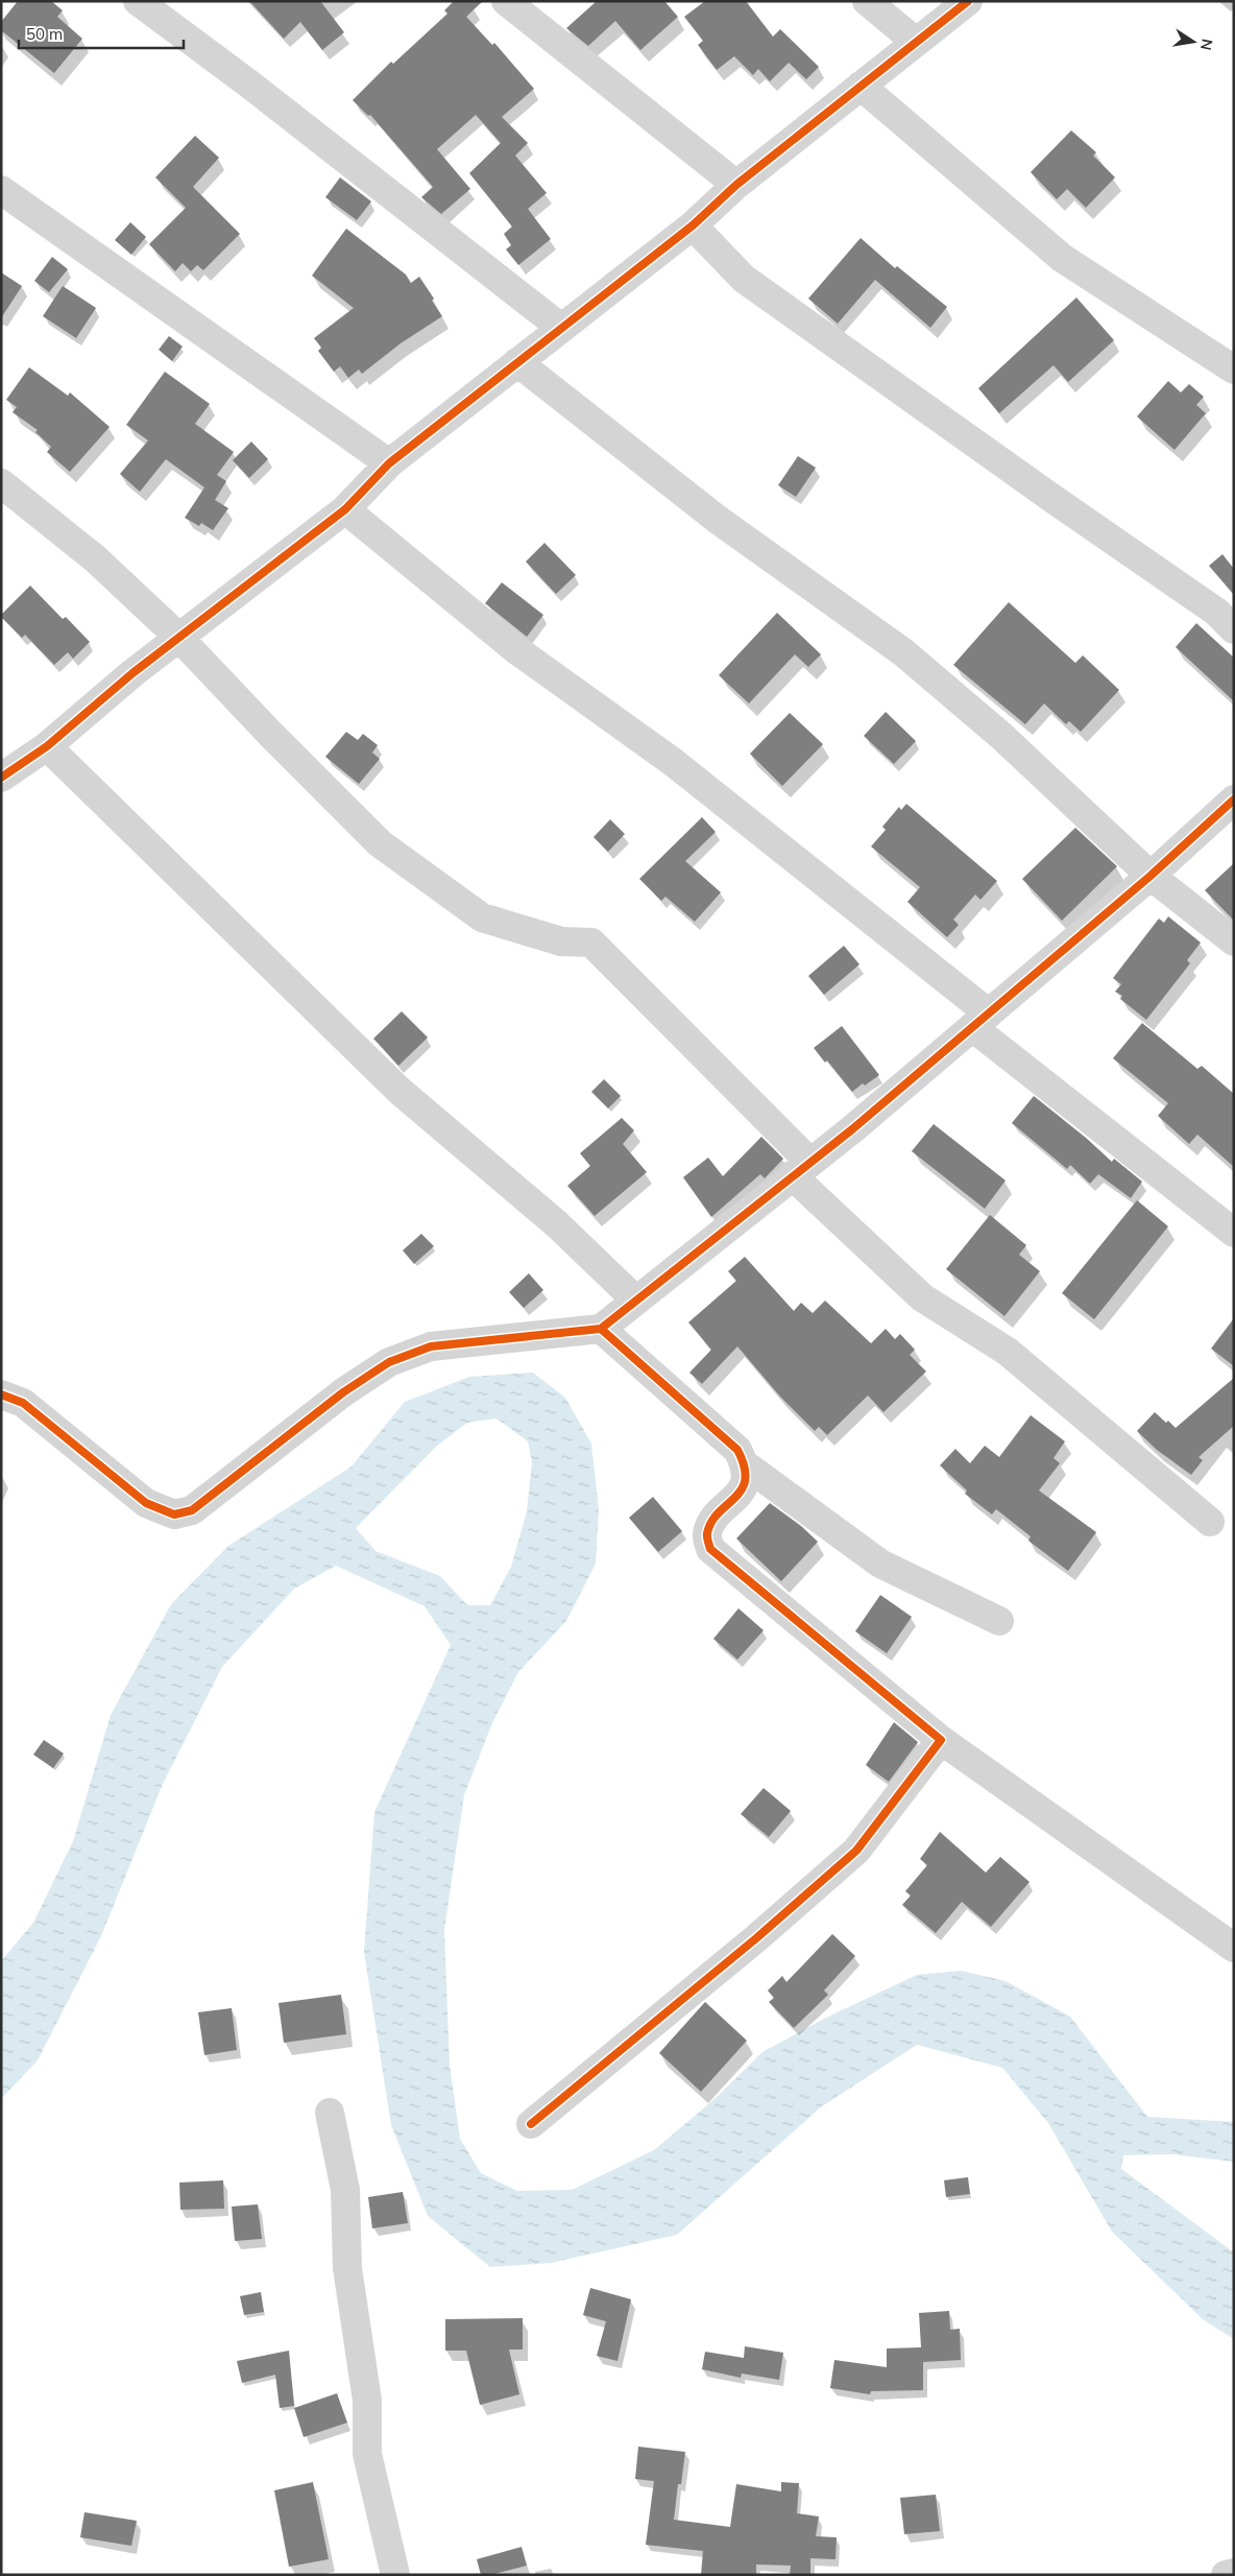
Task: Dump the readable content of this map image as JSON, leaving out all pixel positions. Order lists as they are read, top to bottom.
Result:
{
  "scale_bar": "50 m",
  "north": "right"
}
